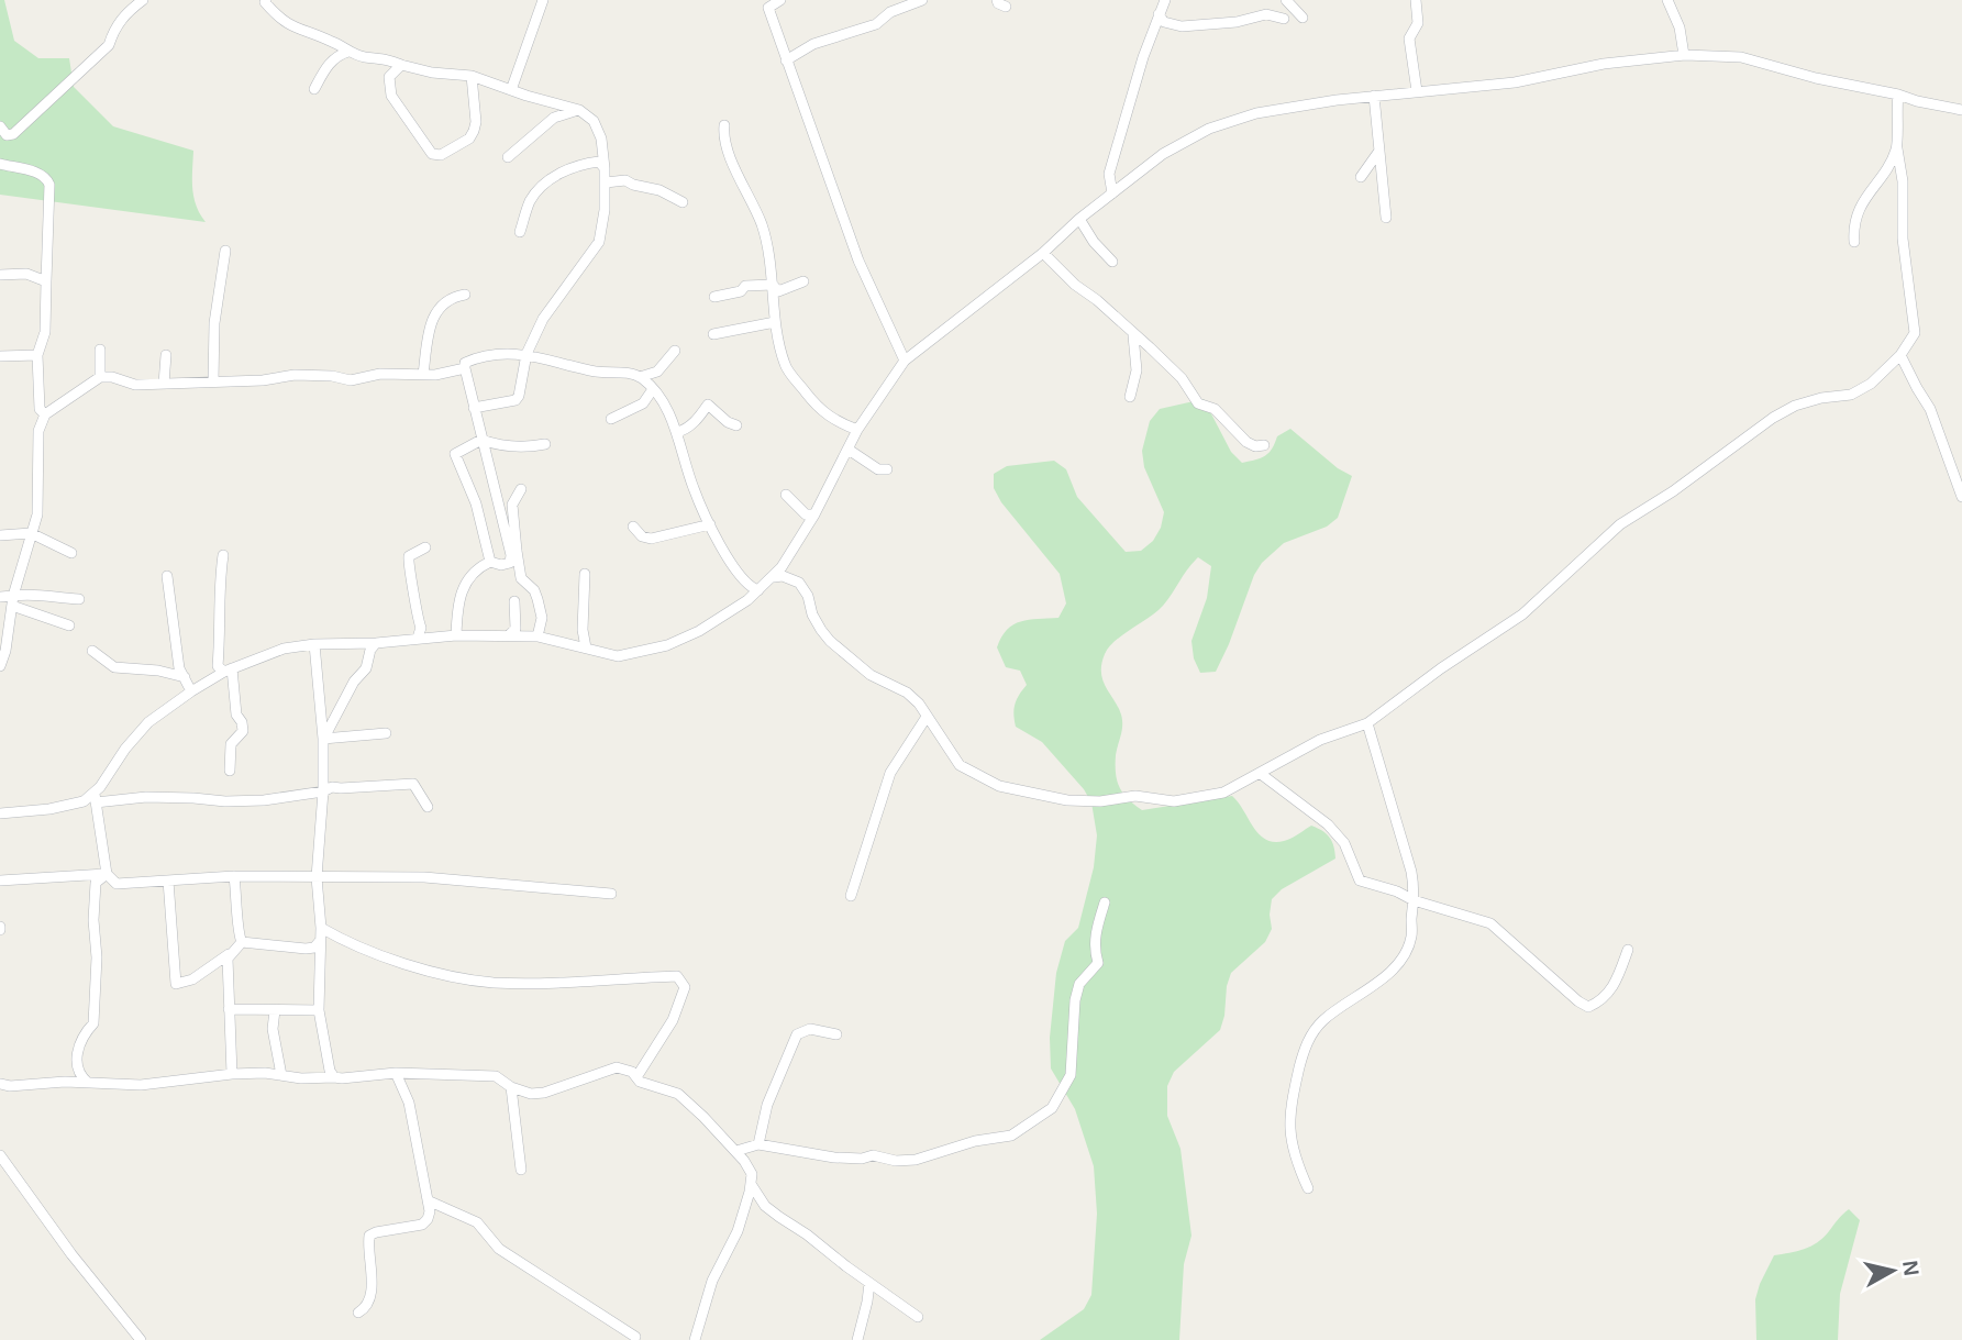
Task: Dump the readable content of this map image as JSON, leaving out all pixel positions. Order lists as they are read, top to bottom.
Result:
{
  "north": "right"
}
